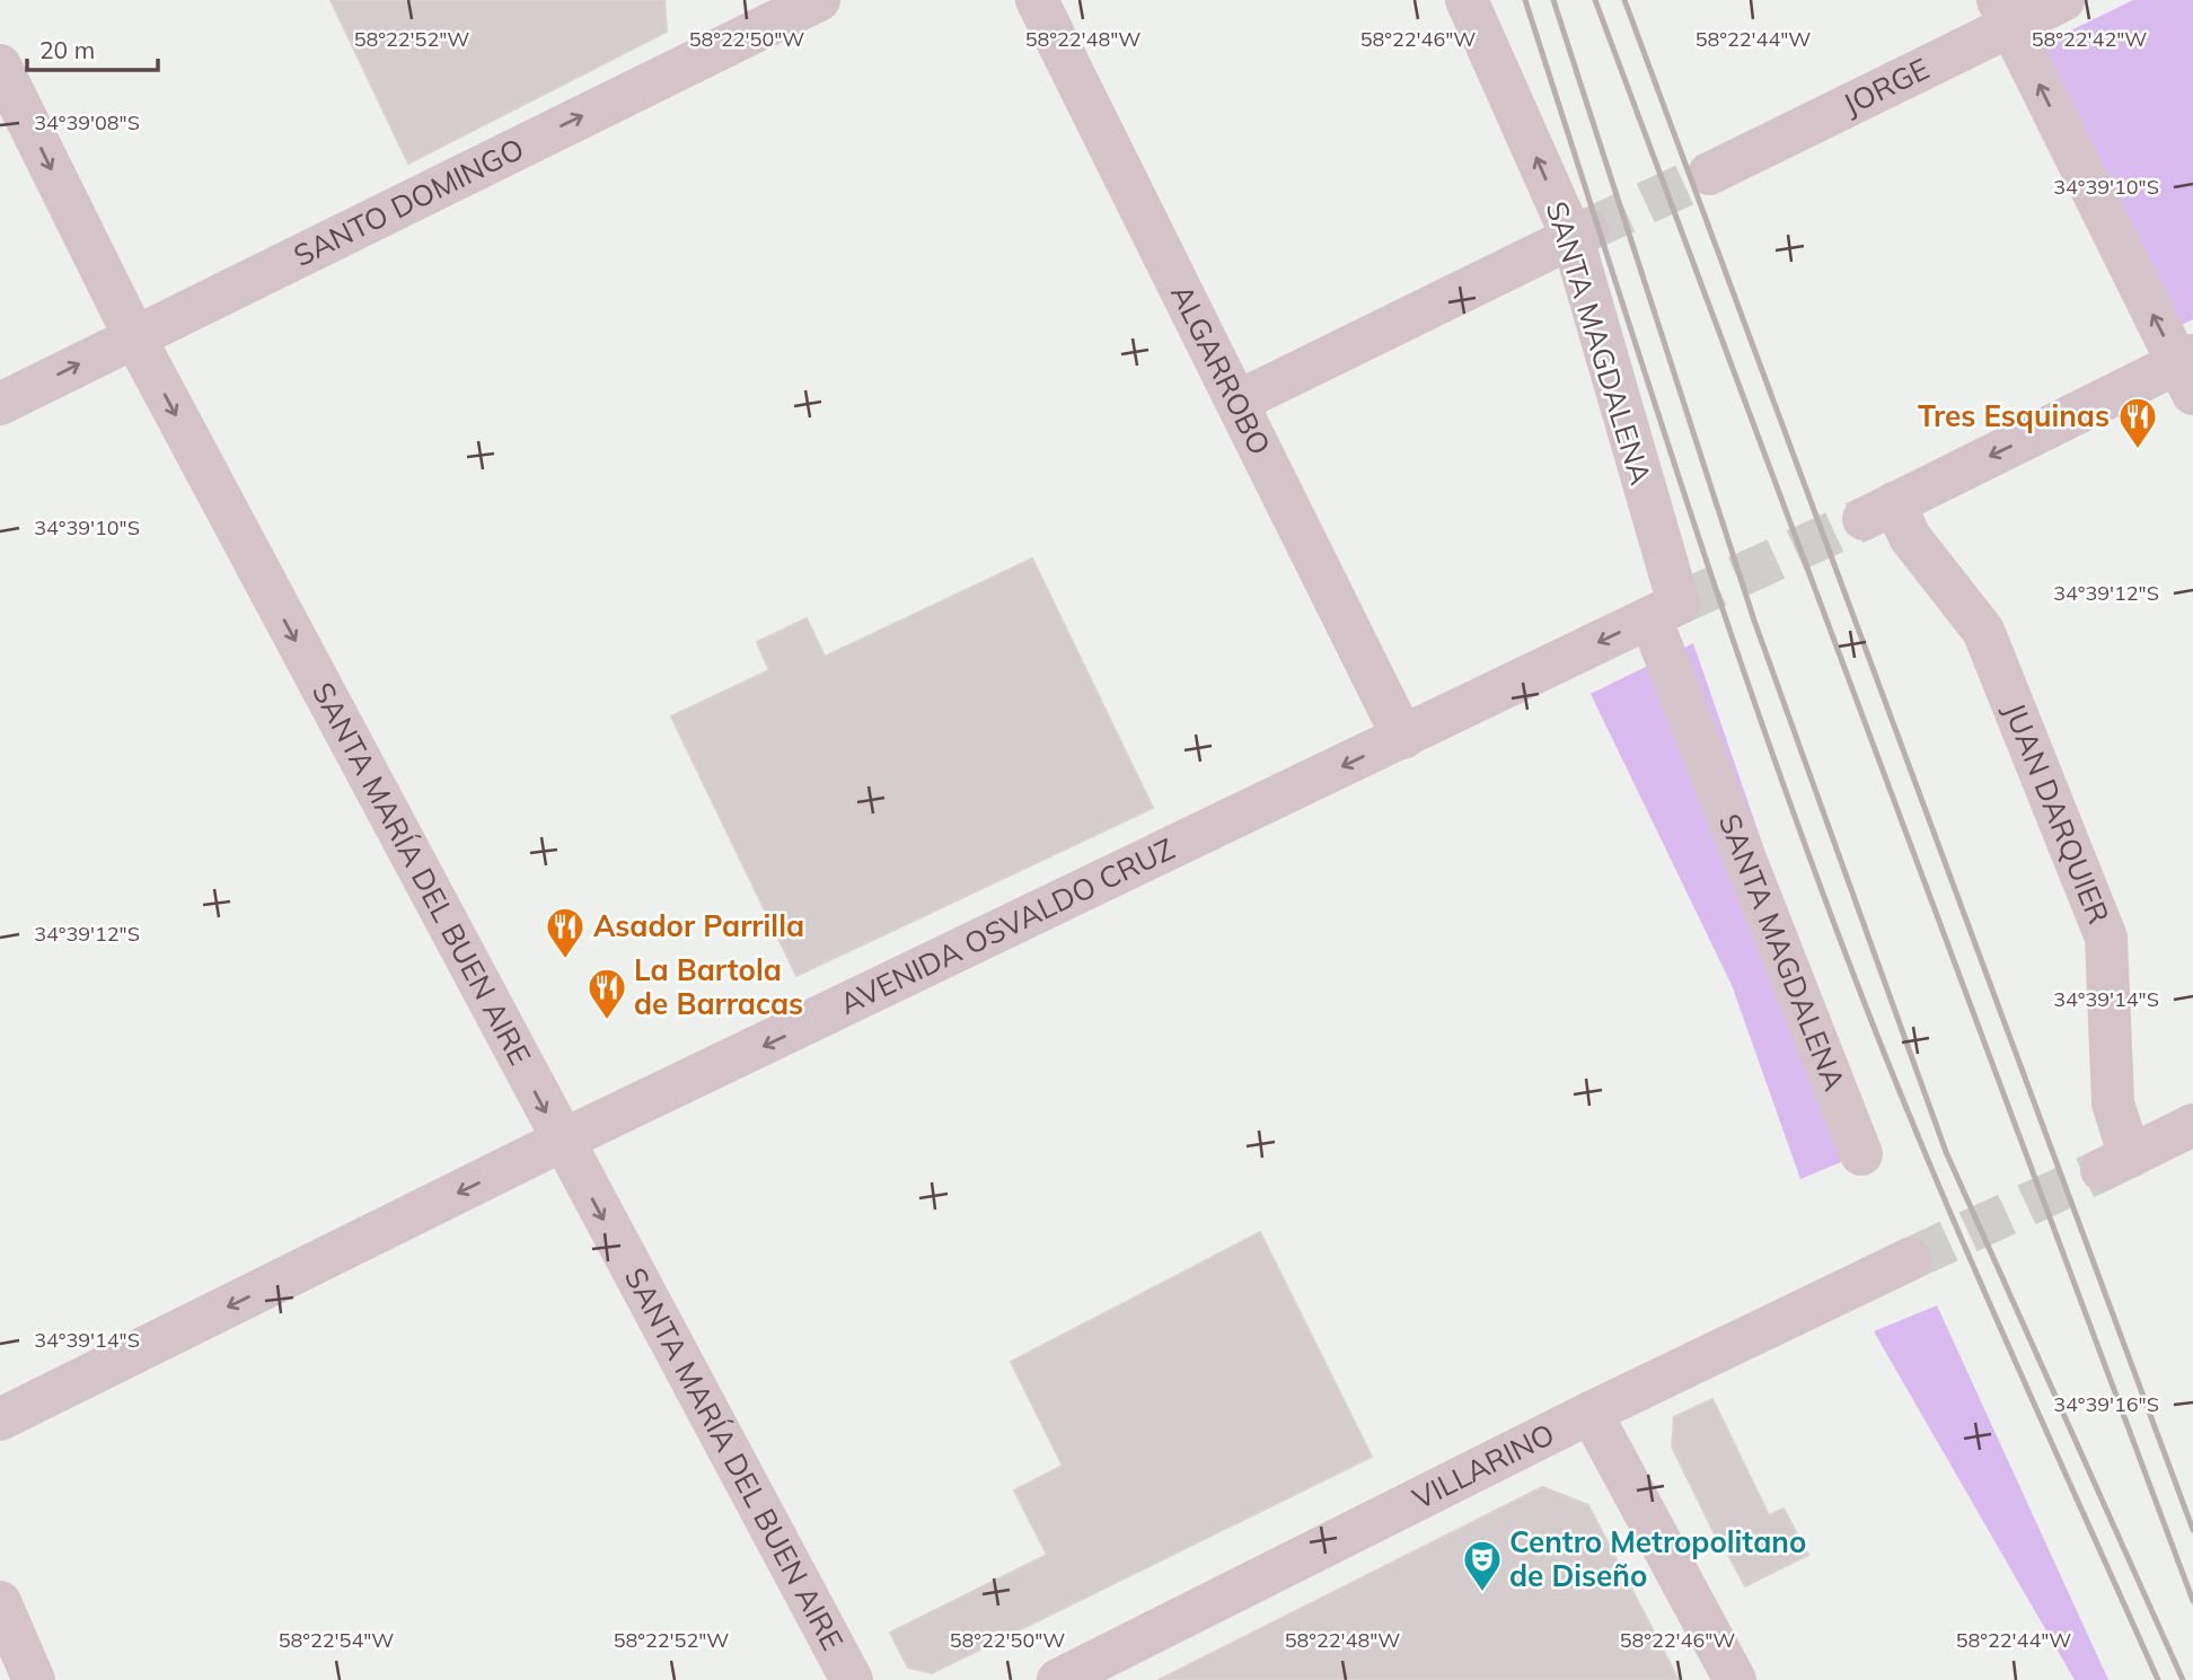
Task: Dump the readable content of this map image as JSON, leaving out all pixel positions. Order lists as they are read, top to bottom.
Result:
{
  "streets": {
    "street": [
      "JORGE",
      "SANTO DOMINGO",
      "SANTA MAGDALENA",
      "ALGARROBO",
      "JUAN DARQUIER",
      "SANTA MARÍA DEL BUEN AIRE",
      "AVENIDA OSVALDO CRUZ",
      "VILLARINO"
    ]
  },
  "crossings": [
    ["SANTO DOMINGO", "SANTA MARÍA DEL BUEN AIRE"],
    ["SANTA MAGDALENA", "AVENIDA OSVALDO CRUZ"],
    ["ALGARROBO", "AVENIDA OSVALDO CRUZ"],
    ["SANTA MARÍA DEL BUEN AIRE", "AVENIDA OSVALDO CRUZ"]
  ],
  "one_way": ["SANTO DOMINGO", "SANTA MARÍA DEL BUEN AIRE", "AVENIDA OSVALDO CRUZ"],
  "places": {
    "restaurant": ["Tres Esquinas", "Asador Parrilla", "La Bartola de Barracas"],
    "theatre": ["Centro Metropolitano de Diseño"]
  },
  "scale_bar": "20 m",
  "coordinates": [
    "58°22'52\"W",
    "58°22'50\"W",
    "58°22'48\"W",
    "58°22'46\"W",
    "58°22'44\"W",
    "58°22'42\"W",
    "34°39'08\"S",
    "34°39'10\"S",
    "34°39'12\"S",
    "34°39'14\"S",
    "34°39'16\"S",
    "58°22'54\"W"
  ]
}
